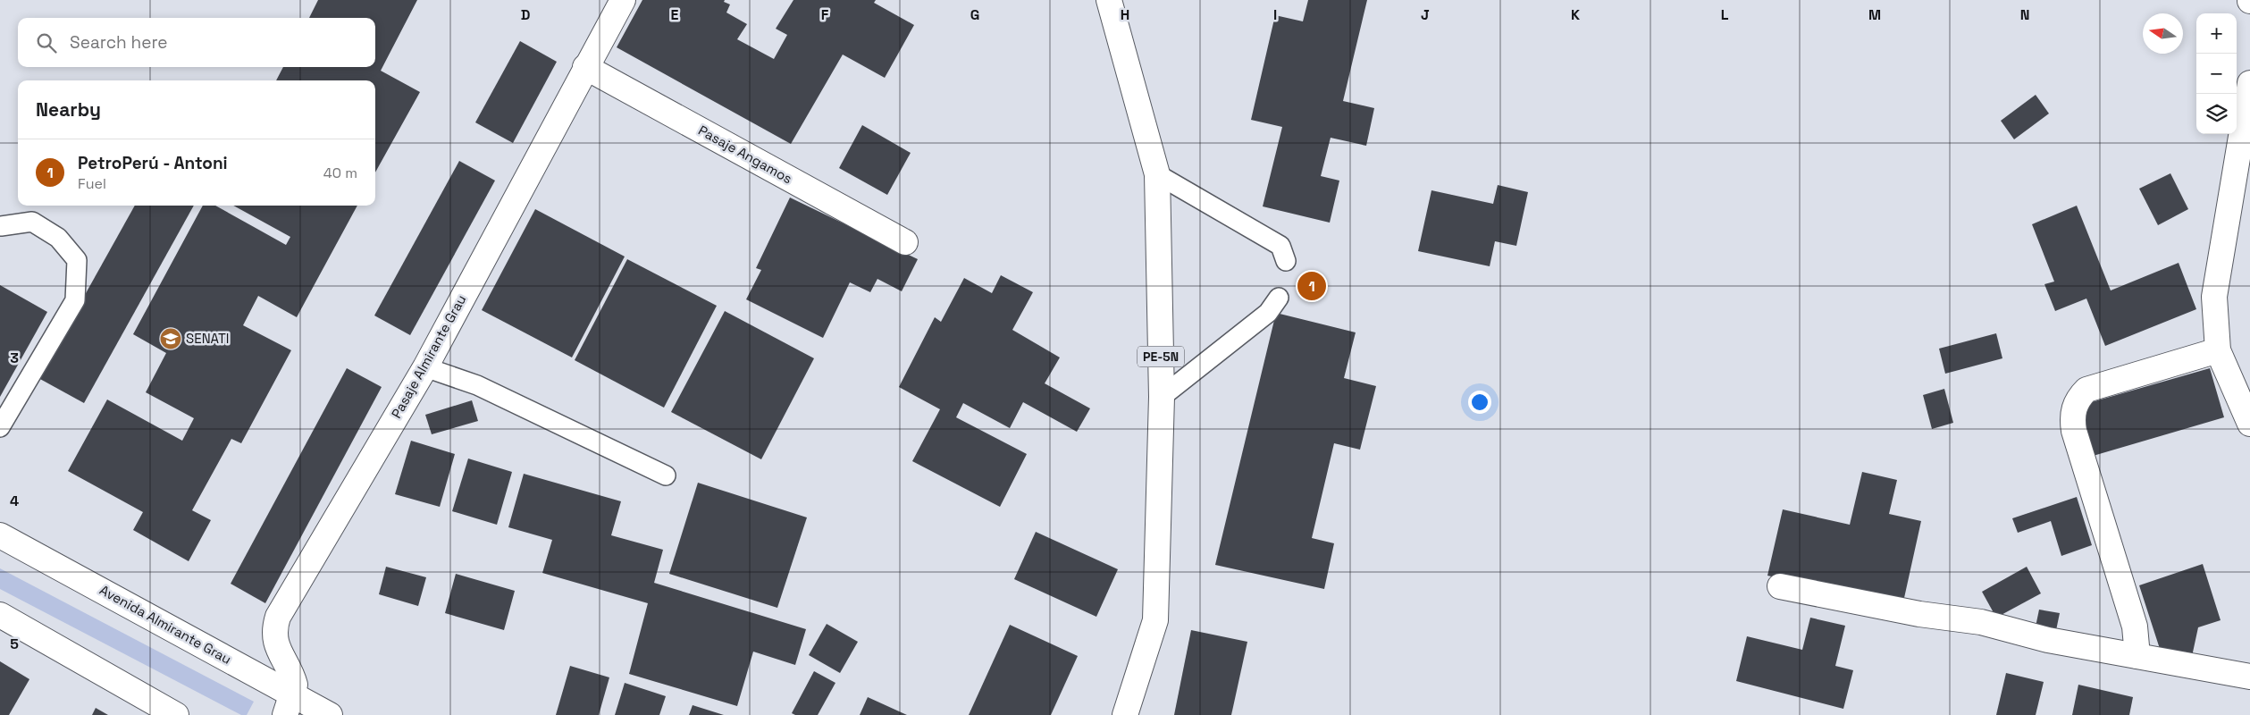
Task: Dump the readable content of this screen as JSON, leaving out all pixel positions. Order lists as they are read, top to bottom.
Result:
{
  "streets": {
    "main road": [
      "Pasaje Angamos",
      "Pasaje Almirante Grau",
      "PE-5N",
      "Avenida Almirante Grau"
    ]
  },
  "crossings": [
    ["Pasaje Angamos", "Pasaje Almirante Grau"],
    ["Pasaje Almirante Grau", "Avenida Almirante Grau"]
  ],
  "places": {
    "school or university": ["SENATI"]
  },
  "north": "left",
  "page": {
    "map_buttons": ["+", "−"],
    "search": "Search here",
    "heading": "Nearby",
    "list": [
      {
        "mark": "1",
        "name": "PetroPerú - Antoni",
        "note": "Fuel",
        "value": "40 m"
      }
    ],
    "pins": "1"
  },
  "grid": {
    "columns": [
      "D",
      "E",
      "F",
      "G",
      "H",
      "I",
      "J",
      "K",
      "L",
      "M",
      "N"
    ],
    "rows": ["3", "4", "5"]
  }
}
